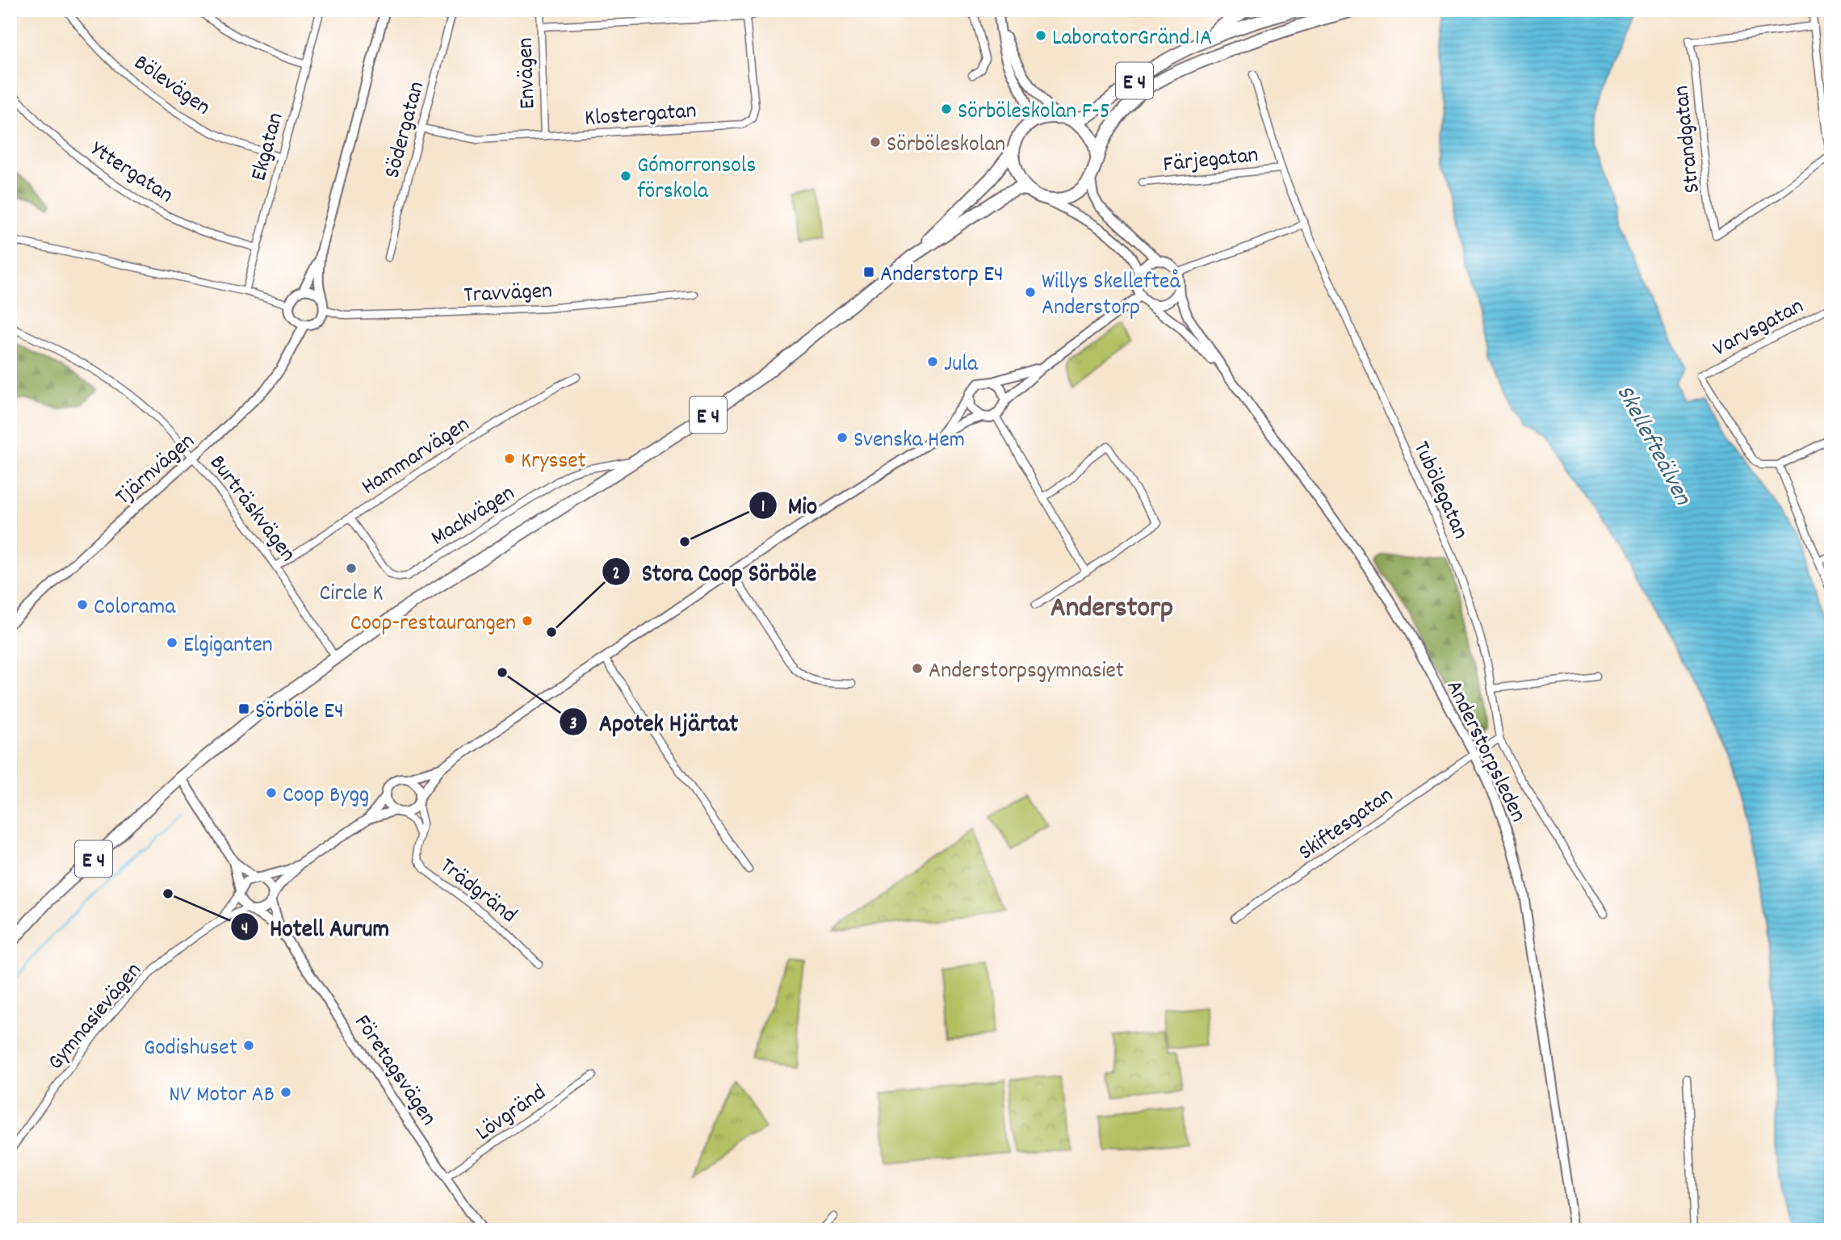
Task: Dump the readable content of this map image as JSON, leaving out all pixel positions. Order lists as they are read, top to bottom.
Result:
{
  "streets": {
    "highway": ["E 4"],
    "street": [
      "Envägen",
      "Bölevägen",
      "Klostergatan",
      "Södergatan",
      "Strandgatan",
      "Ekgatan",
      "Färjegatan",
      "Yttergatan",
      "Travvägen",
      "Varvsgatan",
      "Hammarvägen",
      "Tjärnvägen",
      "Tubölegatan",
      "Burträskvägen",
      "Mackvägen",
      "Anderstorpsleden",
      "Skiftesgatan",
      "Trädgränd",
      "Gymnasievägen",
      "Företagsvägen",
      "Lövgränd"
    ]
  },
  "crossings": [
    ["Envägen", "Klostergatan"],
    ["E 4", "Burträskvägen"],
    ["E 4", "Mackvägen"],
    ["Bölevägen", "Ekgatan"],
    ["Klostergatan", "Södergatan"],
    ["Ekgatan", "Yttergatan"],
    ["Färjegatan", "Tubölegatan"],
    ["Travvägen", "Tjärnvägen"],
    ["Hammarvägen", "Burträskvägen"],
    ["Hammarvägen", "Mackvägen"],
    ["Tjärnvägen", "Burträskvägen"],
    ["Tubölegatan", "Skiftesgatan"],
    ["Anderstorpsleden", "Skiftesgatan"],
    ["Företagsvägen", "Lövgränd"]
  ],
  "districts": ["Anderstorp"],
  "water": ["Skellefteälven"],
  "places": {
    "other": [
      "LaboratorGränd 1A",
      "Sörböleskolan F-5",
      "Sörböleskolan",
      "Gómorronsols förskola",
      "Willys Skellefteå Anderstorp",
      "Jula",
      "Svenska Hem",
      "Krysset",
      "Mio",
      "Circle K",
      "Colorama",
      "Coop-restaurangen",
      "Stora Coop Sörböle",
      "Elgiganten",
      "Anderstorpsgymnasiet",
      "Apotek Hjärtat",
      "Coop Bygg",
      "Hotell Aurum",
      "Godishuset",
      "NV Motor AB"
    ],
    "transit": ["Anderstorp E4", "Sörböle E4"]
  }
}
